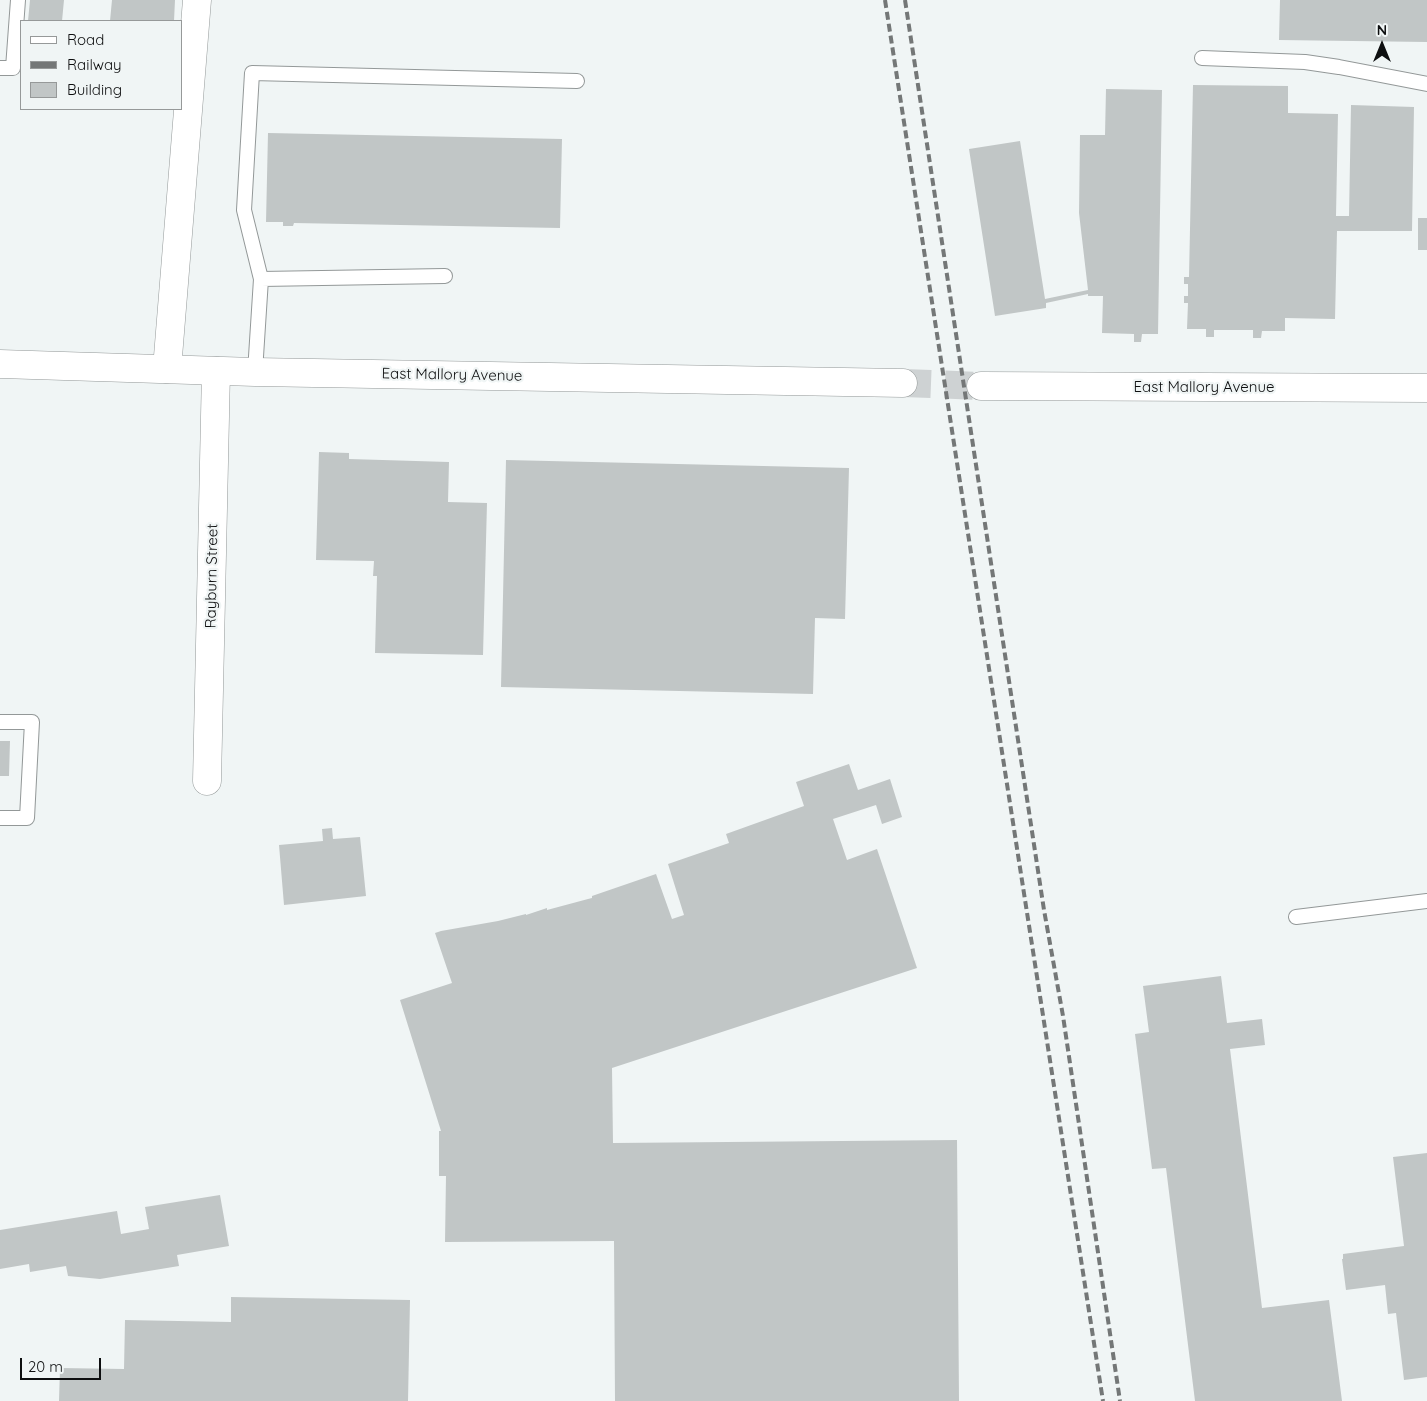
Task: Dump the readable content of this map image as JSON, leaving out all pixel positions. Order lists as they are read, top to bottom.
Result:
{
  "streets": {
    "main road": ["East Mallory Avenue", "Rayburn Street"]
  },
  "crossings": [
    ["East Mallory Avenue", "Rayburn Street"]
  ],
  "legend": ["Road", "Railway", "Building"],
  "scale_bar": "20 m",
  "north": "top"
}
